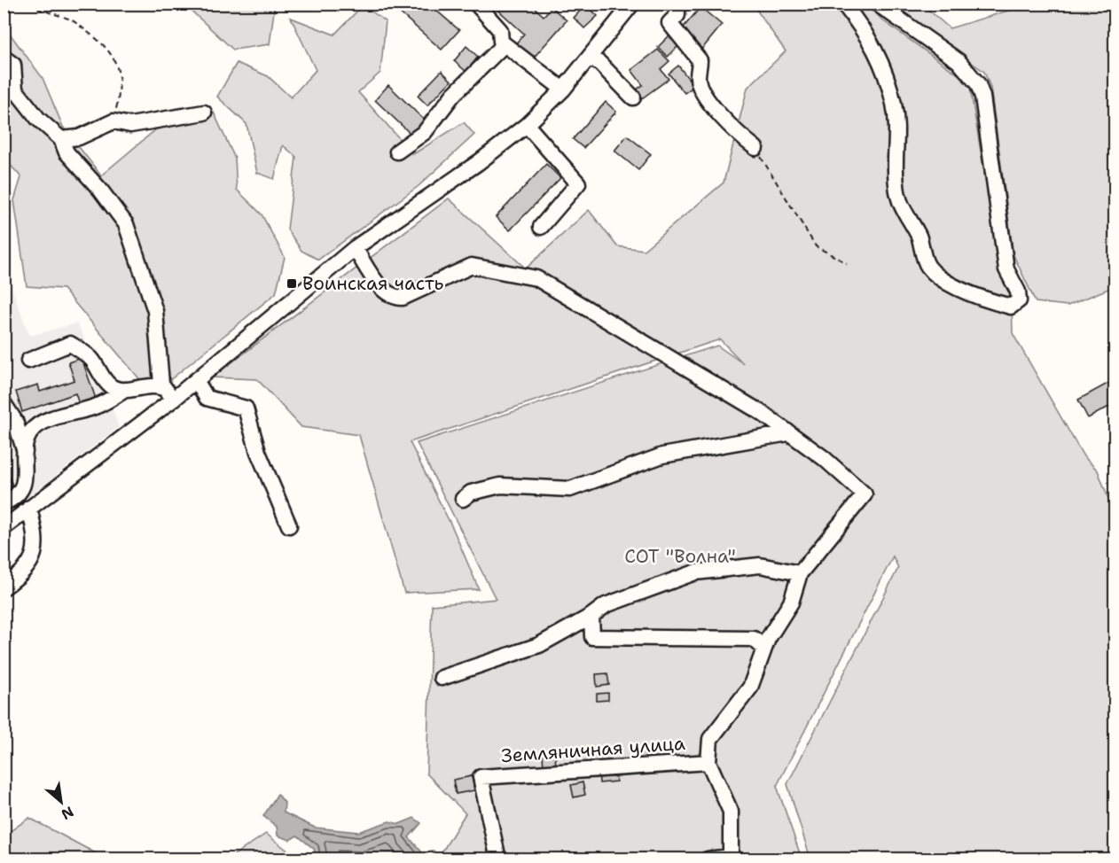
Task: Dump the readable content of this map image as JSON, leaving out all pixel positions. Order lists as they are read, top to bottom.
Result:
{
  "streets": {
    "street": ["Земляничная улица"]
  },
  "parks": ["СОТ \"Волна\""],
  "places": {
    "transit": ["Воинская часть"]
  },
  "north": "bottom right"
}
